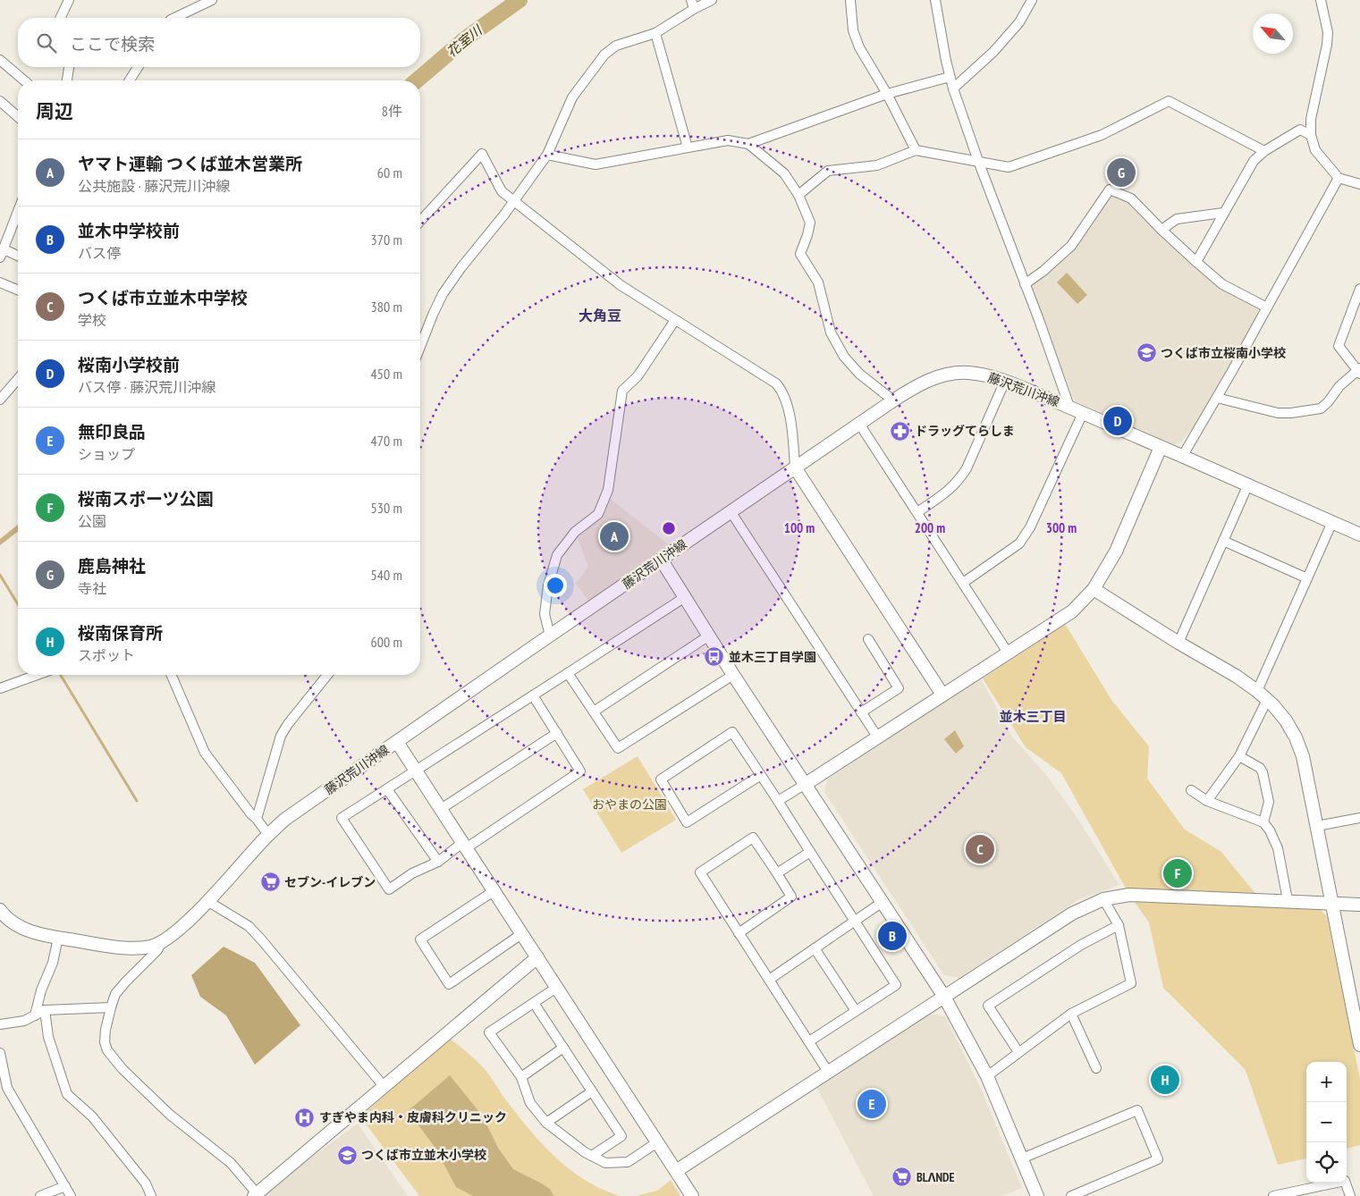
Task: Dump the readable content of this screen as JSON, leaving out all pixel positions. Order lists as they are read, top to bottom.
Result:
{
  "streets": {
    "street": ["藤沢荒川沖線"]
  },
  "districts": ["大角豆", "並木三丁目"],
  "water": ["花室川"],
  "parks": ["おやまの公園"],
  "places": {
    "school or university": ["つくば市立桜南小学校", "つくば市立並木小学校"],
    "pharmacy": ["ドラッグてらしま"],
    "bus stop": ["並木三丁目学園"],
    "supermarket": ["セブン-イレブン", "BLΛNDE"],
    "hospital": ["すぎやま内科・皮膚科クリニック"]
  },
  "north": "top left",
  "page": {
    "search": "ここで検索",
    "heading": ["周辺", "8件"],
    "list": [
      {
        "mark": "A",
        "name": "ヤマト運輸 つくば並木営業所",
        "note": "公共施設 · 藤沢荒川沖線",
        "value": "60 m"
      },
      {
        "mark": "B",
        "name": "並木中学校前",
        "note": "バス停",
        "value": "370 m"
      },
      {
        "mark": "C",
        "name": "つくば市立並木中学校",
        "note": "学校",
        "value": "380 m"
      },
      {
        "mark": "D",
        "name": "桜南小学校前",
        "note": "バス停 · 藤沢荒川沖線",
        "value": "450 m"
      },
      {
        "mark": "E",
        "name": "無印良品",
        "note": "ショップ",
        "value": "470 m"
      },
      {
        "mark": "F",
        "name": "桜南スポーツ公園",
        "note": "公園",
        "value": "530 m"
      },
      {
        "mark": "G",
        "name": "鹿島神社",
        "note": "寺社",
        "value": "540 m"
      },
      {
        "mark": "H",
        "name": "桜南保育所",
        "note": "スポット",
        "value": "600 m"
      }
    ],
    "pins": [
      "G",
      "D",
      "A",
      "C",
      "F",
      "B",
      "H",
      "E"
    ],
    "map_buttons": ["+", "−"]
  },
  "rings": ["100 m", "200 m", "300 m"]
}
